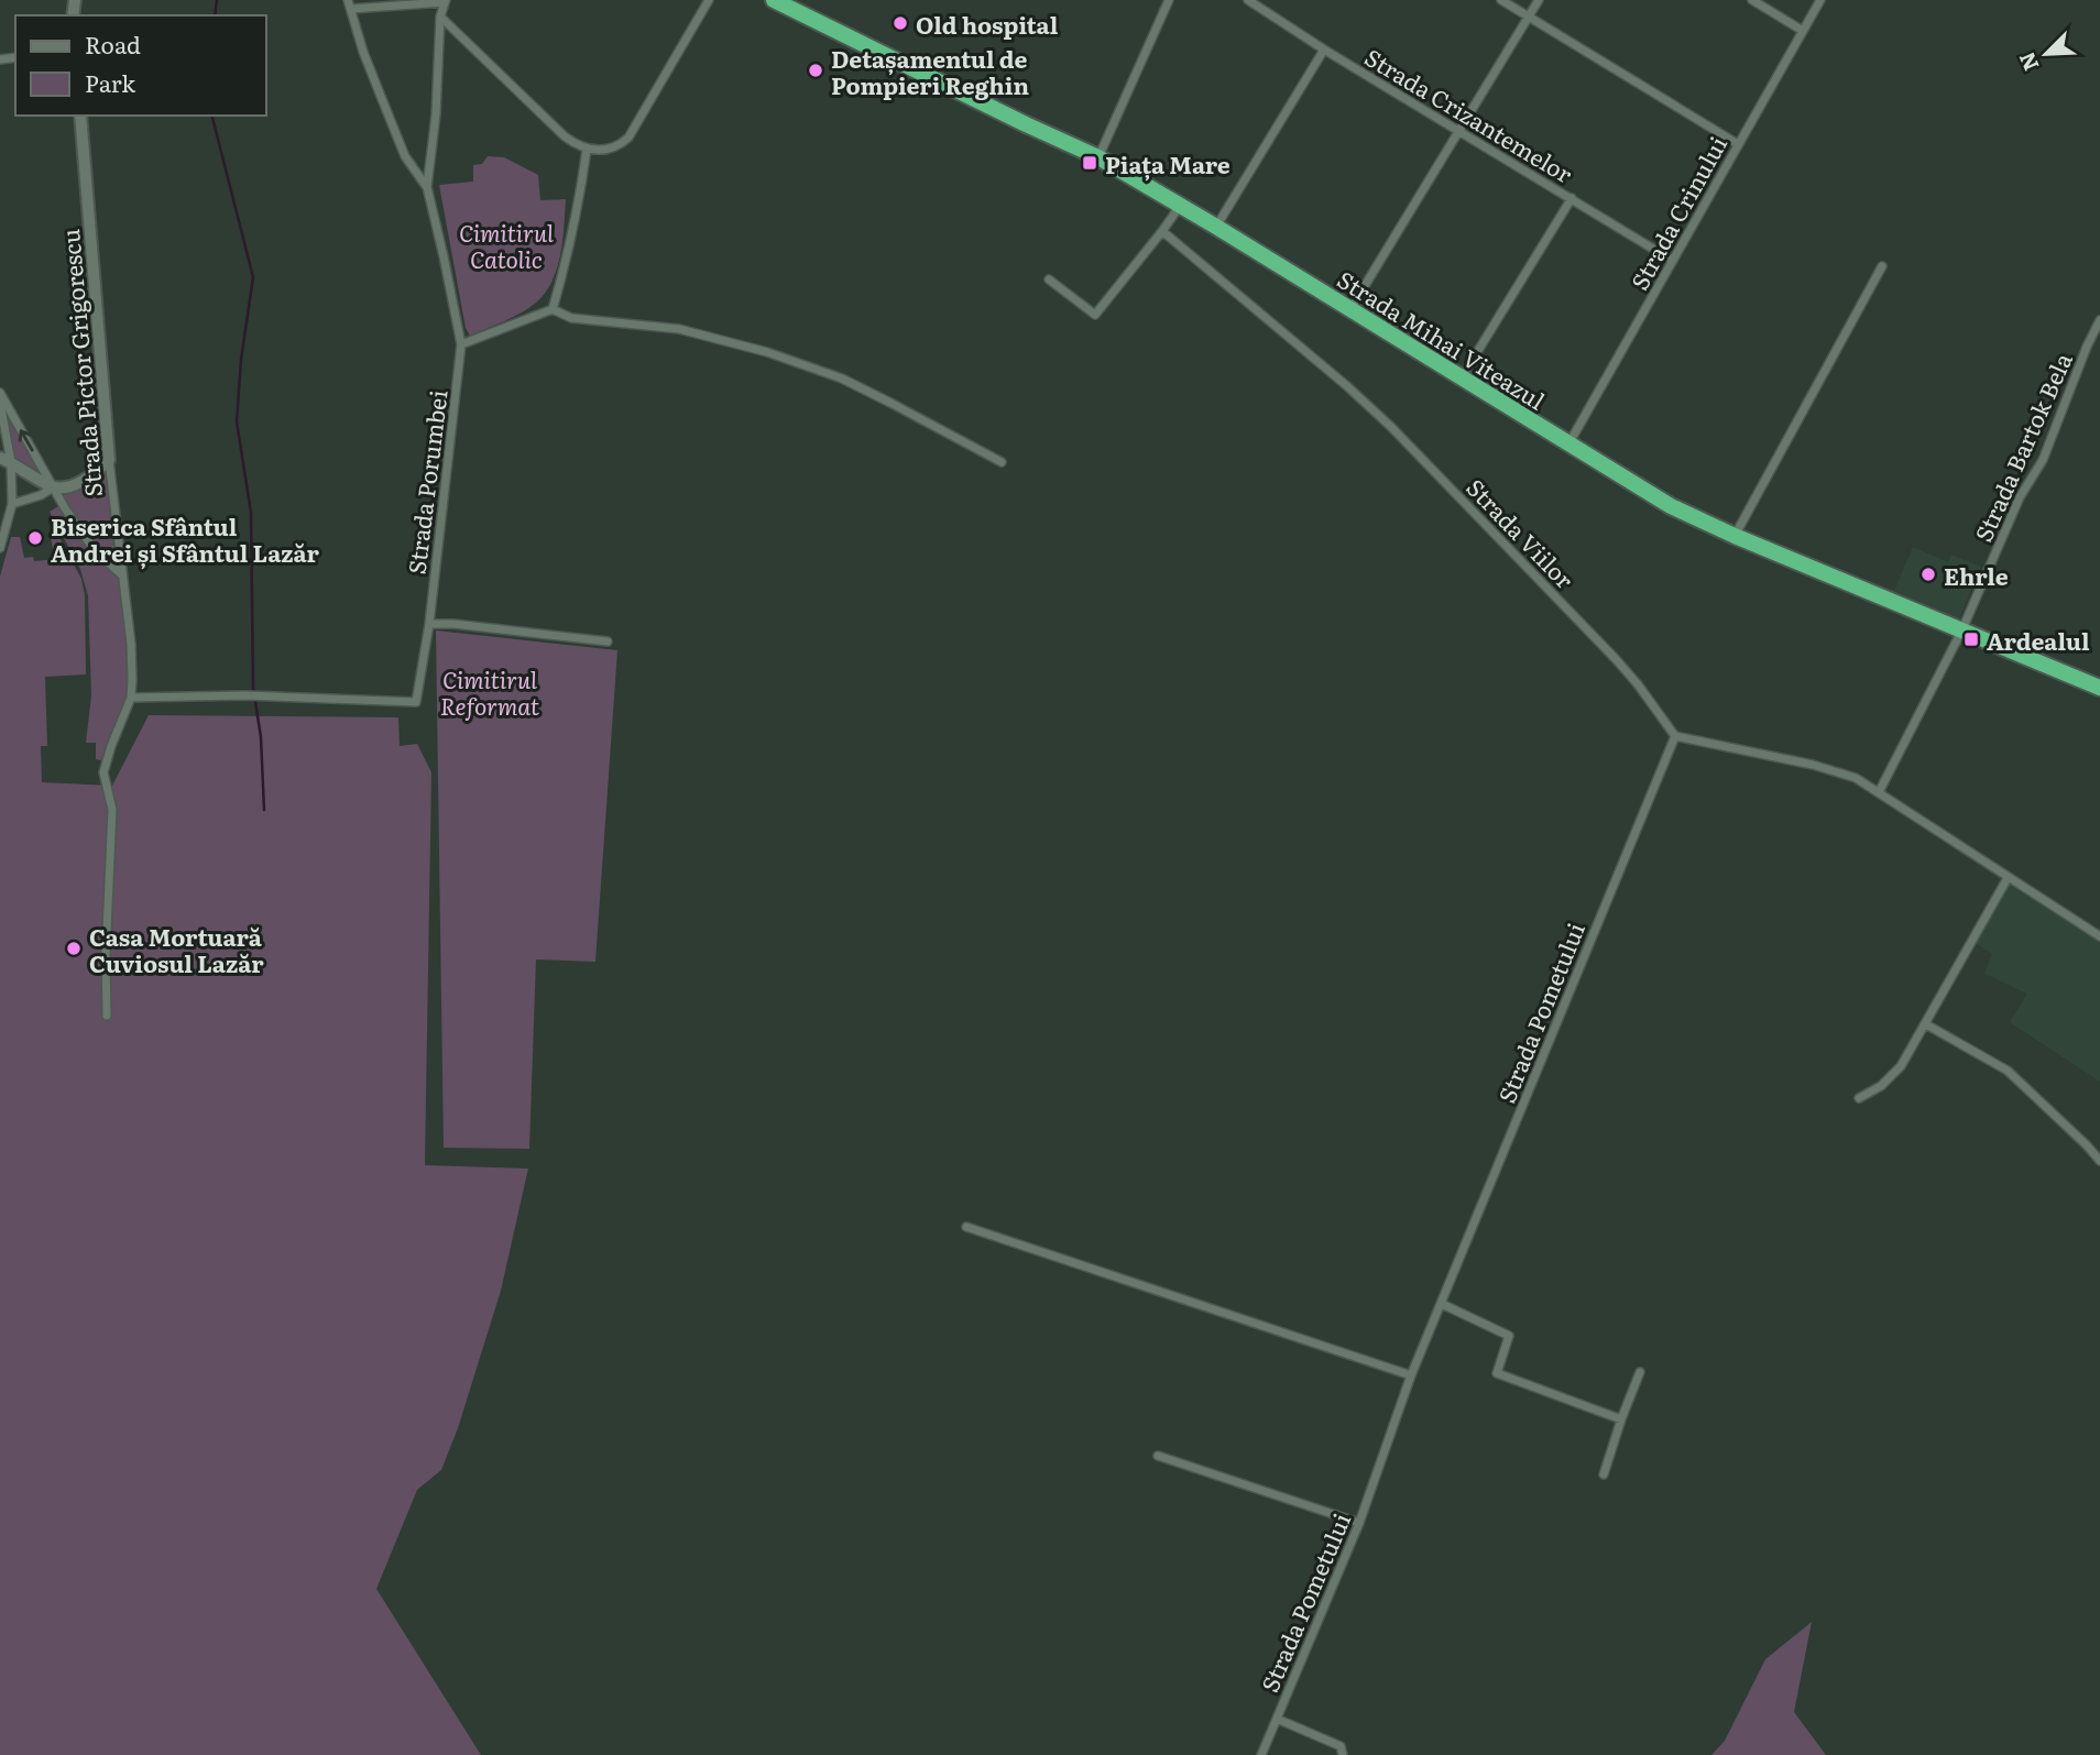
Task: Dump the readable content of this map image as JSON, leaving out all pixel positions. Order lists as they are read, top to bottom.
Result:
{
  "streets": {
    "highway": ["Strada Mihai Viteazul"],
    "street": [
      "Strada Crizantemelor",
      "Strada Crinului",
      "Strada Pictor Grigorescu",
      "Strada Bartok Bela",
      "Strada Porumbei",
      "Strada Viilor",
      "Strada Pometului"
    ]
  },
  "crossings": [
    ["Strada Crizantemelor", "Strada Crinului"],
    ["Strada Crinului", "Strada Mihai Viteazul"],
    ["Strada Mihai Viteazul", "Strada Bartok Bela"],
    ["Strada Pictor Grigorescu", "Strada Porumbei"],
    ["Strada Viilor", "Strada Pometului"]
  ],
  "parks": ["Cimitirul Catolic", "Cimitirul Reformat"],
  "places": {
    "other": [
      "Old hospital",
      "Detașamentul de Pompieri Reghin",
      "Biserica Sfântul Andrei și Sfântul Lazăr",
      "Ehrle",
      "Casa Mortuară Cuviosul Lazăr"
    ],
    "transit": ["Piața Mare", "Ardealul"]
  },
  "legend": ["Road", "Park"],
  "north": "bottom left"
}
